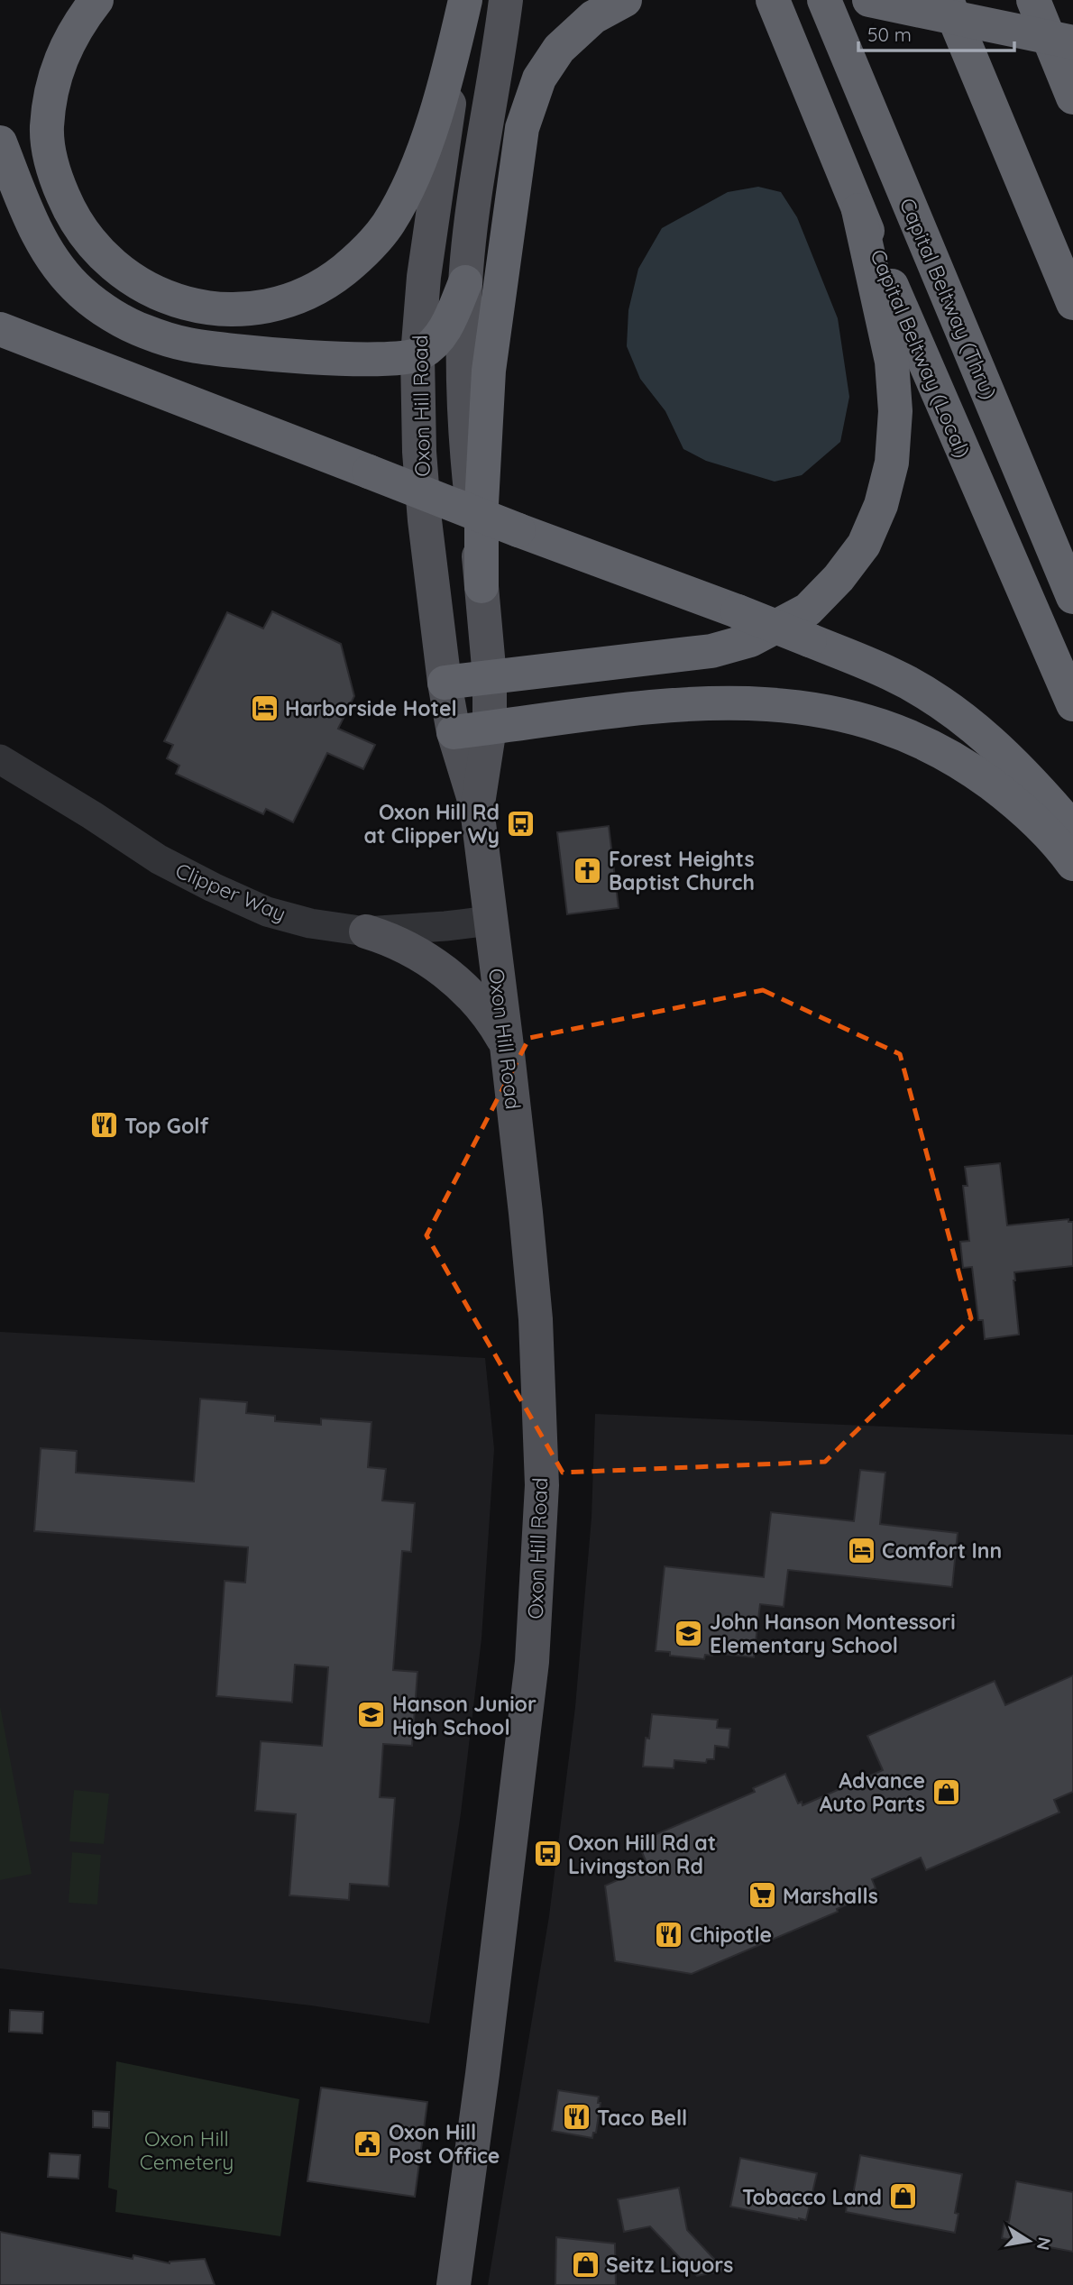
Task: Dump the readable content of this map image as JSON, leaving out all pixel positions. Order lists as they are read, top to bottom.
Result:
{
  "streets": {
    "highway": ["Capital Beltway (Thru)", "Capital Beltway (Local)"],
    "main road": ["Oxon Hill Road"],
    "street": ["Clipper Way"]
  },
  "crossings": [
    ["Oxon Hill Road", "Clipper Way"]
  ],
  "parks": ["Oxon Hill Cemetery"],
  "places": {
    "hotel": ["Harborside Hotel", "Comfort Inn"],
    "bus stop": ["Oxon Hill Rd at Clipper Wy", "Oxon Hill Rd at Livingston Rd"],
    "church": ["Forest Heights Baptist Church"],
    "restaurant": ["Top Golf", "Chipotle", "Taco Bell"],
    "school or university": ["John Hanson Montessori Elementary School", "Hanson Junior High School"],
    "shop": ["Advance Auto Parts", "Tobacco Land", "Seitz Liquors"],
    "supermarket": ["Marshalls"],
    "public building": ["Oxon Hill Post Office"]
  },
  "scale_bar": "50 m",
  "north": "right"
}
